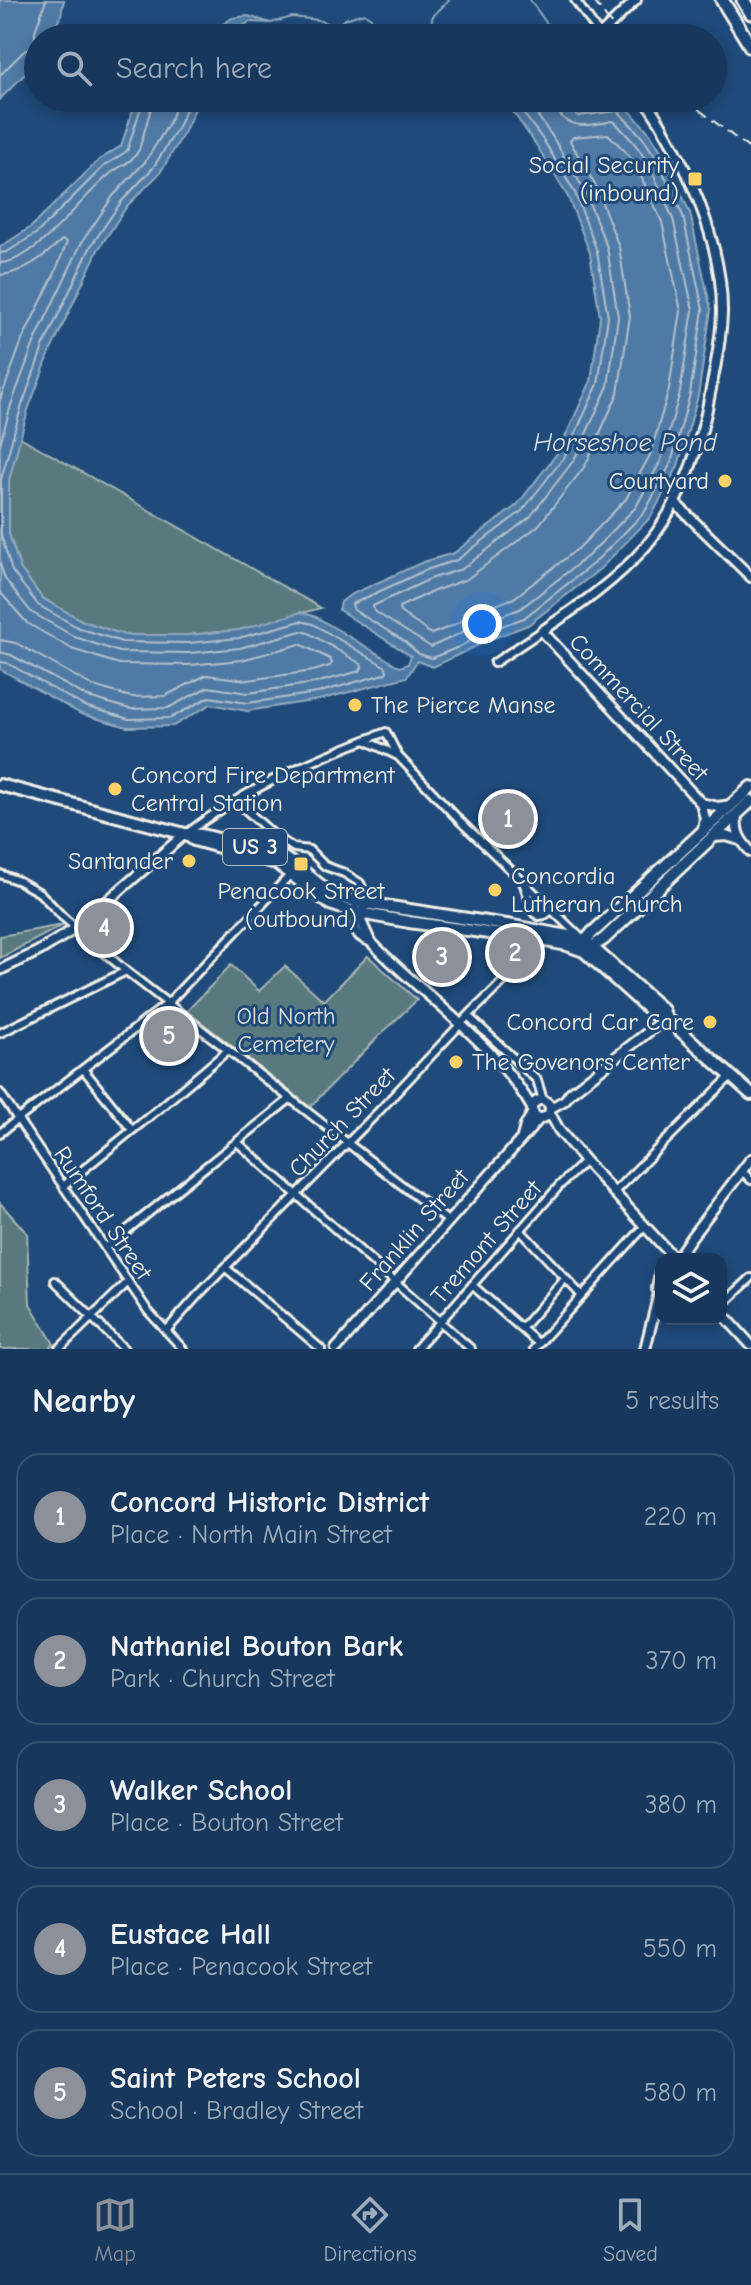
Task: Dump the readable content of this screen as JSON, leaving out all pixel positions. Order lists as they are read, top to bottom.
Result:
{
  "streets": {
    "main road": ["US 3"],
    "street": [
      "Commercial Street",
      "Church Street",
      "Rumford Street",
      "Franklin Street",
      "Tremont Street"
    ]
  },
  "crossings": [
    ["US 3", "Church Street"],
    ["US 3", "Franklin Street"],
    ["Church Street", "Rumford Street"]
  ],
  "water": ["Horseshoe Pond"],
  "parks": ["Old North Cemetery"],
  "places": {
    "transit": ["Social Security (inbound)", "Penacook Street (outbound)"],
    "other": [
      "Courtyard",
      "The Pierce Manse",
      "Concord Fire Department Central Station",
      "Santander",
      "Concordia Lutheran Church",
      "Concord Car Care",
      "The Govenors Center"
    ]
  },
  "page": {
    "search": "Search here",
    "pins": [
      "1",
      "4",
      "2",
      "3",
      "5"
    ],
    "heading": ["Nearby", "5 results"],
    "list": [
      {
        "mark": "1",
        "name": "Concord Historic District",
        "note": "Place · North Main Street",
        "value": "220 m"
      },
      {
        "mark": "2",
        "name": "Nathaniel Bouton Bark",
        "note": "Park · Church Street",
        "value": "370 m"
      },
      {
        "mark": "3",
        "name": "Walker School",
        "note": "Place · Bouton Street",
        "value": "380 m"
      },
      {
        "mark": "4",
        "name": "Eustace Hall",
        "note": "Place · Penacook Street",
        "value": "550 m"
      },
      {
        "mark": "5",
        "name": "Saint Peters School",
        "note": "School · Bradley Street",
        "value": "580 m"
      }
    ],
    "nav": ["Map", "Directions", "Saved"]
  }
}
